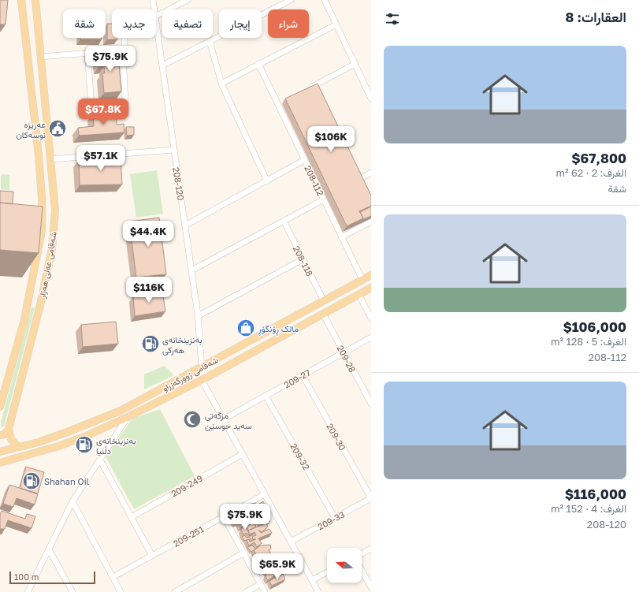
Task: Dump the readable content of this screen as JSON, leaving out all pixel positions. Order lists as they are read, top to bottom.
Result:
{
  "streets": {
    "main road": ["شەقامی عەلی هەژار", "شەقامی زوورگەزراو"],
    "street": [
      "208-112",
      "208-120",
      "208-118",
      "209-28",
      "209-27",
      "209-30",
      "209-32",
      "209-249",
      "209-33",
      "209-251"
    ]
  },
  "crossings": [
    ["208-112", "شەقامی زوورگەزراو"],
    ["208-120", "شەقامی زوورگەزراو"],
    ["208-118", "شەقامی زوورگەزراو"],
    ["209-28", "شەقامی زوورگەزراو"],
    ["209-28", "209-27"],
    ["209-27", "209-30"],
    ["209-27", "209-32"],
    ["209-30", "209-33"],
    ["209-32", "209-33"]
  ],
  "places": {
    "public building": ["عەریزە نوسەکان"],
    "shop": ["مالک ڕۆنگۆڕ"],
    "fuel station": ["بەنزینخانەی هەرکی", "بەنزینخانەی دڵنیا", "Shahan Oil"],
    "mosque": ["مزگەتی سەید حوسێن"]
  },
  "scale_bar": "100 m",
  "north": "left",
  "page": {
    "heading": "العقارات: 8",
    "chip": [
      "شراء",
      "إيجار",
      "تصفية",
      "جديد",
      "شقة"
    ],
    "list": [
      {
        "name": "$67,800",
        "note": "الغرف: 2 · 62 m² · شقة"
      },
      {
        "name": "$106,000",
        "note": "الغرف: 5 · 128 m² · 208-112"
      },
      {
        "name": "$116,000",
        "note": "الغرف: 4 · 152 m² · 208-120"
      }
    ],
    "price": [
      "$75.9K",
      "$67.8K",
      "$106K",
      "$57.1K",
      "$44.4K",
      "$116K",
      "$75.9K",
      "$65.9K"
    ],
    "scale": "100 m"
  }
}
